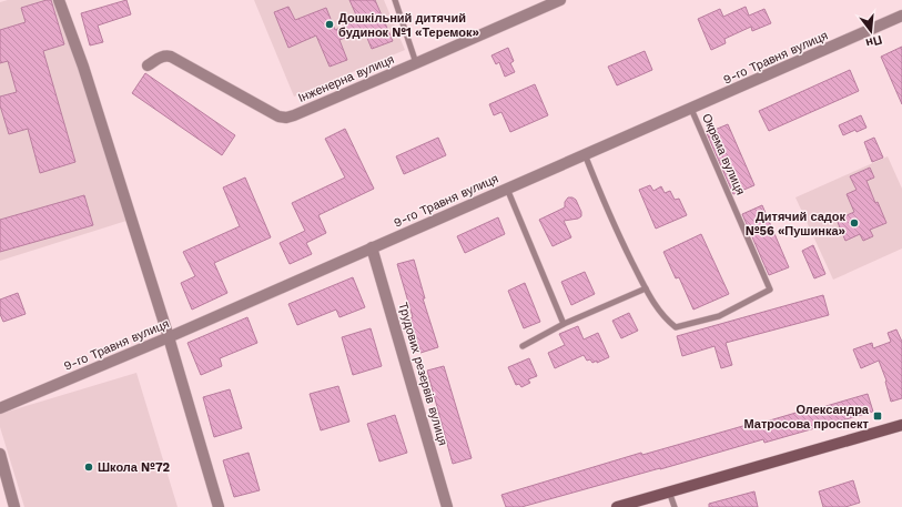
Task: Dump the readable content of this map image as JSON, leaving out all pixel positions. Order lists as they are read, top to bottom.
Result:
{
  "streets": {
    "street": ["9-го Травня вулиця", "Інженерна вулиця", "Трудових резервів вулиця"],
    "lane": ["Окрема вулиця"]
  },
  "crossings": [
    ["9-го Травня вулиця", "Окрема вулиця"],
    ["9-го Травня вулиця", "Трудових резервів вулиця"]
  ],
  "places": {
    "other": ["Дошкільний дитячий будинок №1 «Теремок»", "Дитячий садок №56 «Пушинка»", "Школа №72"],
    "transit": ["Олександра Матросова проспект"]
  },
  "north": "bottom"
}
